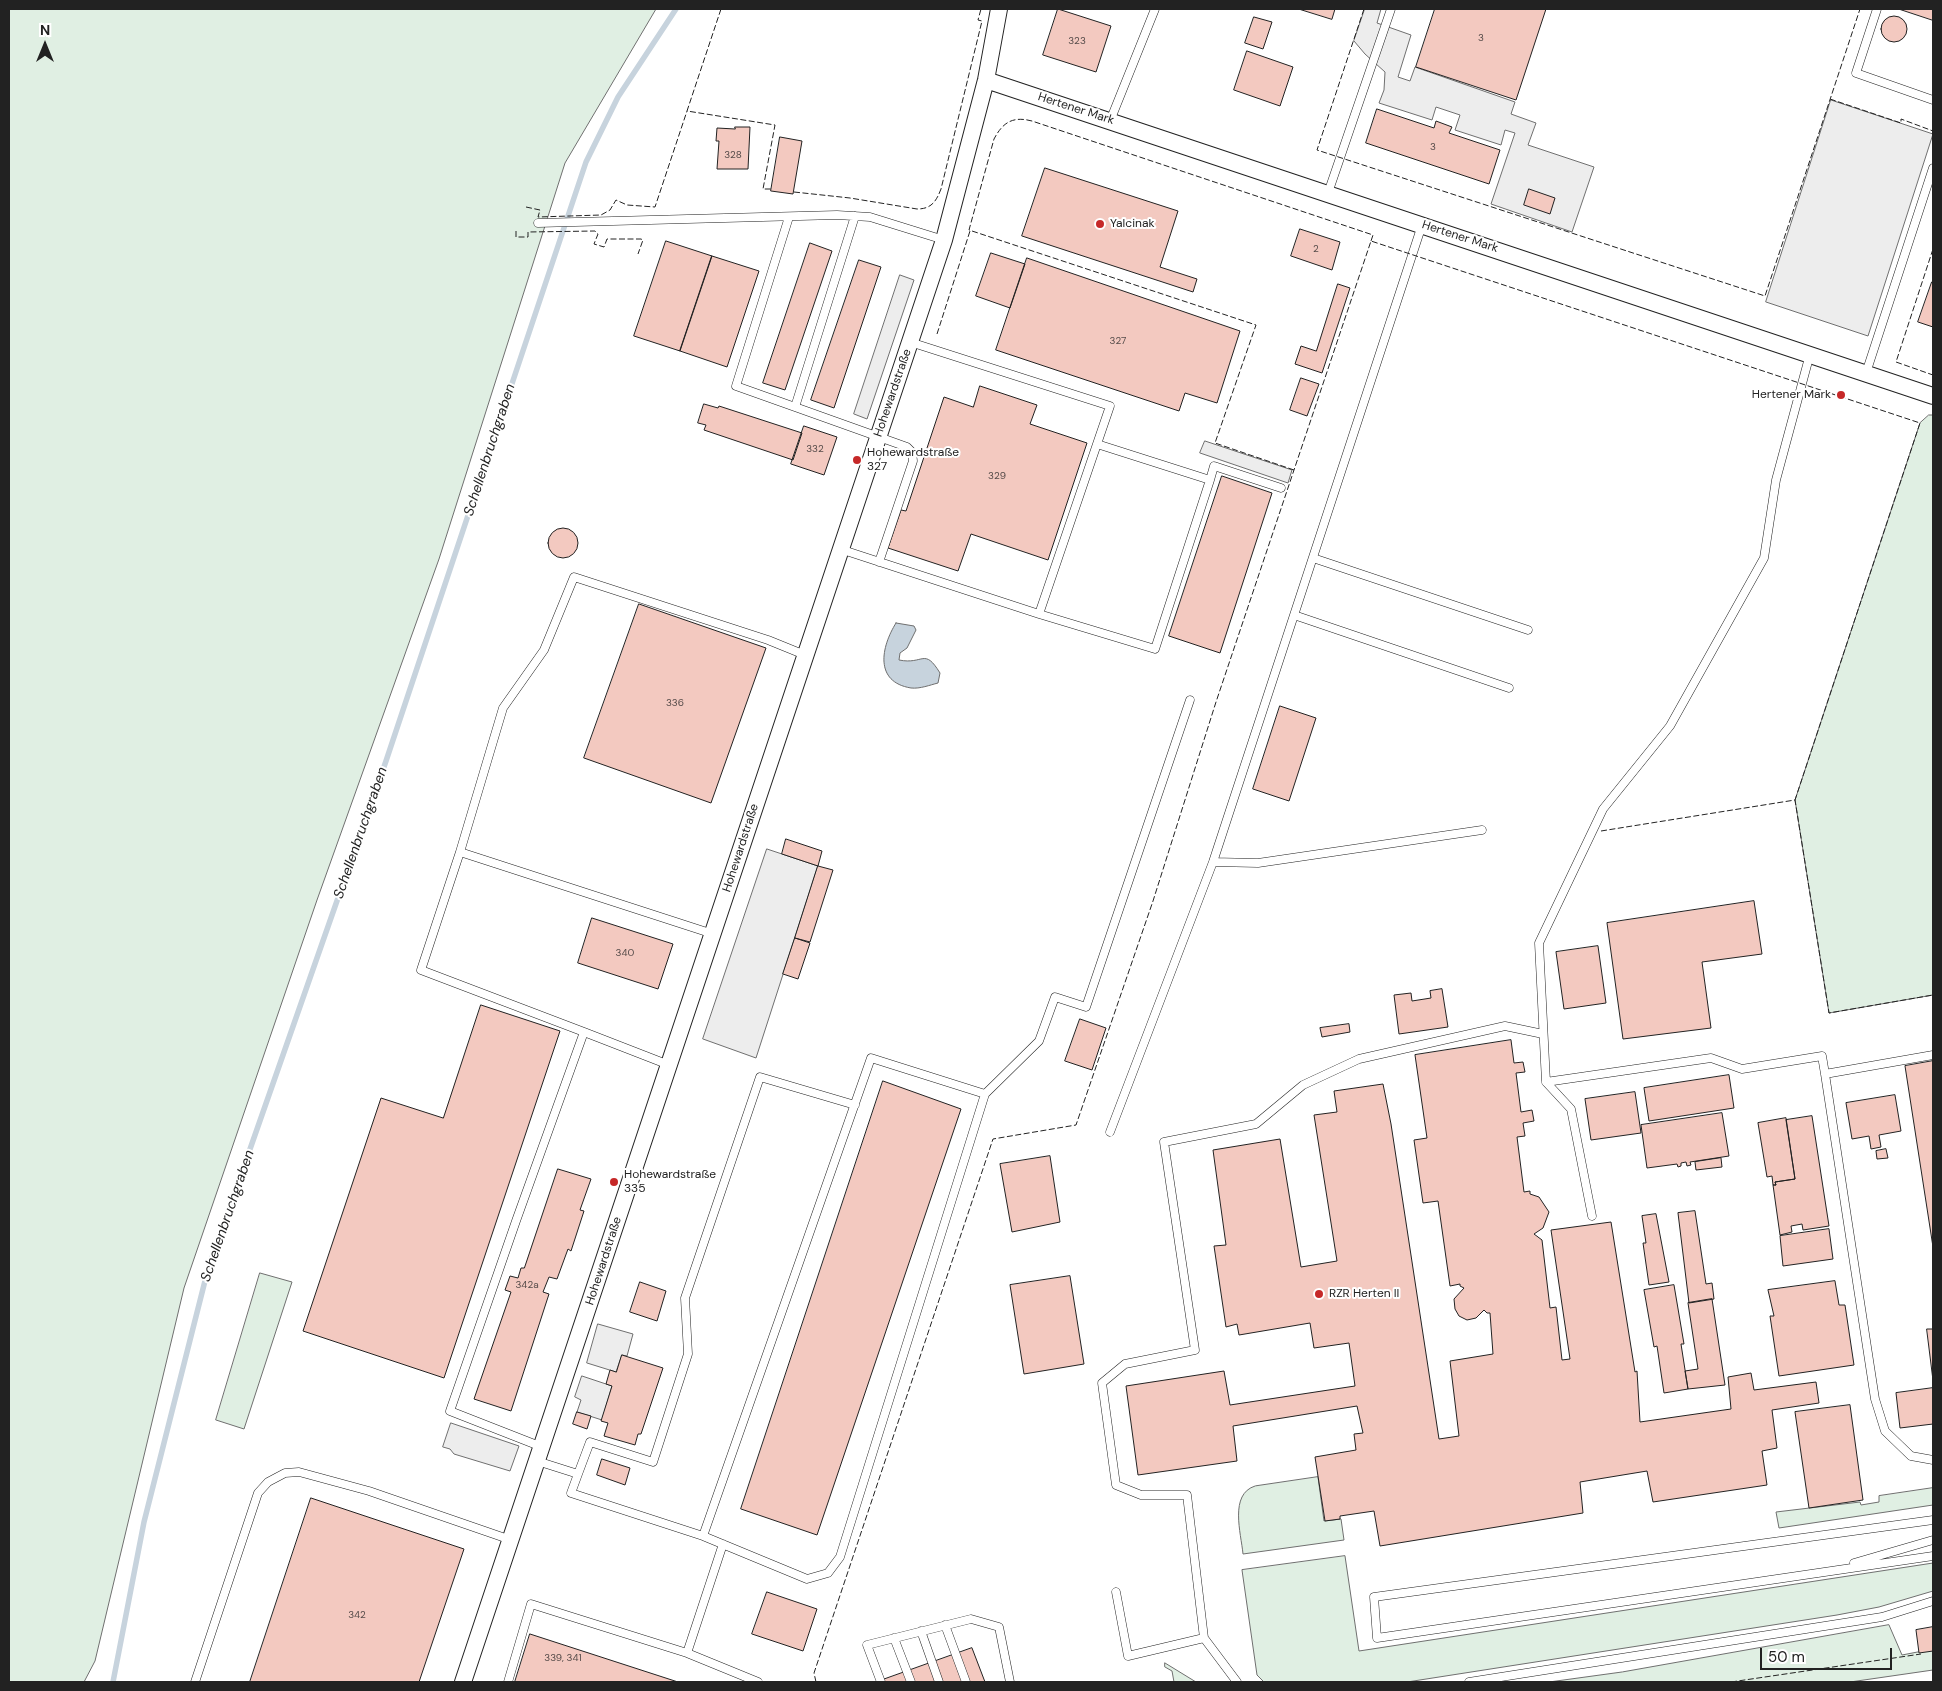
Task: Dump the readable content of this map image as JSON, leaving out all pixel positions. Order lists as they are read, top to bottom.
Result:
{
  "streets": {
    "street": ["Hertener Mark", "Hohewardstraße"]
  },
  "crossings": [
    ["Hertener Mark", "Hohewardstraße"]
  ],
  "water": ["Schellenbruchgraben"],
  "places": [
    "Yalcinak",
    "Hertener Mark",
    "Hohewardstraße 327",
    "Hohewardstraße 335",
    "RZR Herten II"
  ],
  "house_numbers": [
    "3",
    "323",
    "3",
    "328",
    "2",
    "327",
    "332",
    "329",
    "336",
    "340",
    "342a",
    "342",
    "339, 341"
  ],
  "scale_bar": "50 m",
  "north": "top"
}
